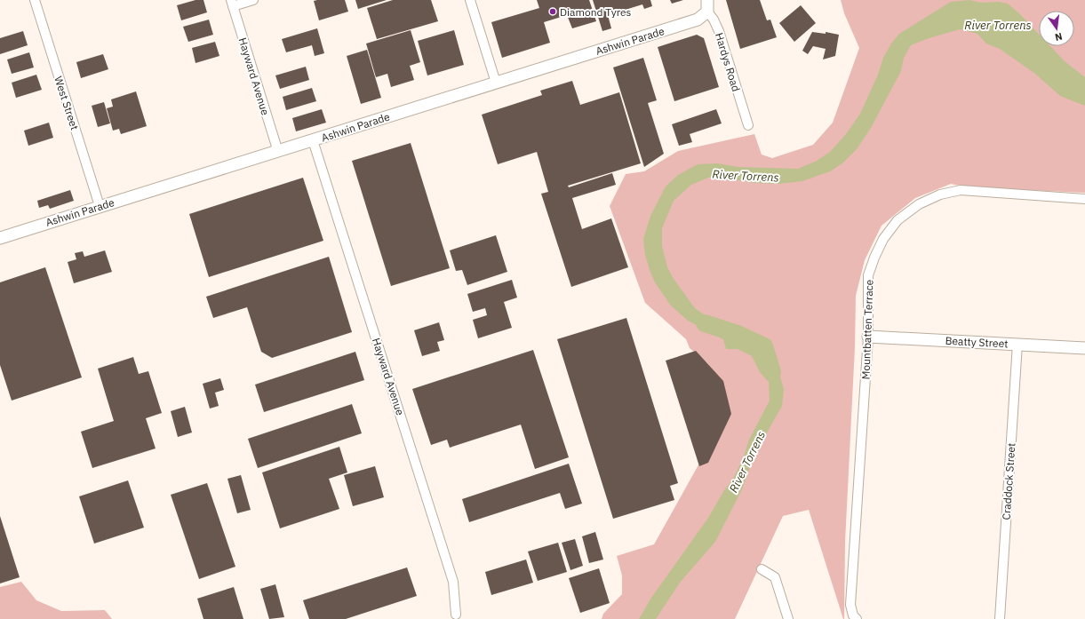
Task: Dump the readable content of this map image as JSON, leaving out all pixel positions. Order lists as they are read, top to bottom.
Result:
{
  "streets": {
    "street": [
      "Ashwin Parade",
      "Hardys Road",
      "Hayward Avenue",
      "West Street",
      "Mountbatten Terrace",
      "Beatty Street",
      "Craddock Street"
    ]
  },
  "crossings": [
    ["Ashwin Parade", "Hardys Road"],
    ["Ashwin Parade", "Hayward Avenue"],
    ["Ashwin Parade", "West Street"],
    ["Mountbatten Terrace", "Beatty Street"],
    ["Beatty Street", "Craddock Street"]
  ],
  "water": ["River Torrens"],
  "places": ["Diamond Tyres"],
  "north": "bottom"
}
